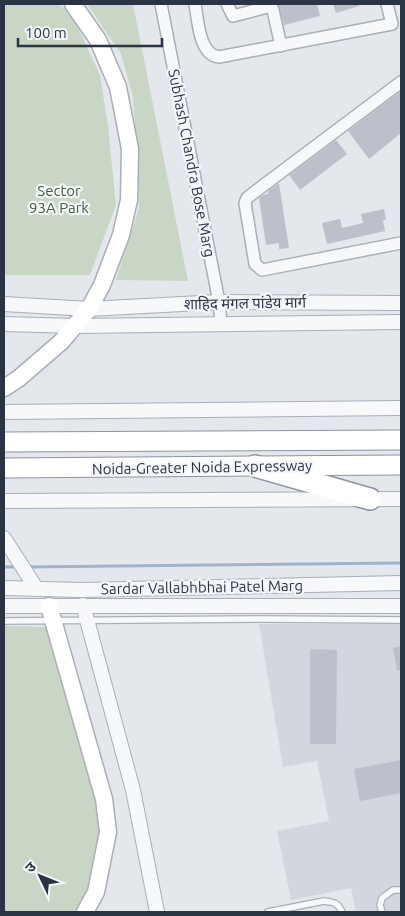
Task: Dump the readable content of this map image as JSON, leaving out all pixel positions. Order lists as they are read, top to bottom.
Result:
{
  "streets": {
    "highway": ["Noida-Greater Noida Expressway"],
    "street": ["Subhash Chandra Bose Marg", "शाहिद मंगल पांडेय मार्ग", "Sardar Vallabhbhai Patel Marg"]
  },
  "crossings": [
    ["Subhash Chandra Bose Marg", "शाहिद मंगल पांडेय मार्ग"]
  ],
  "parks": ["Sector 93A Park"],
  "scale_bar": "100 m",
  "north": "top left"
}
